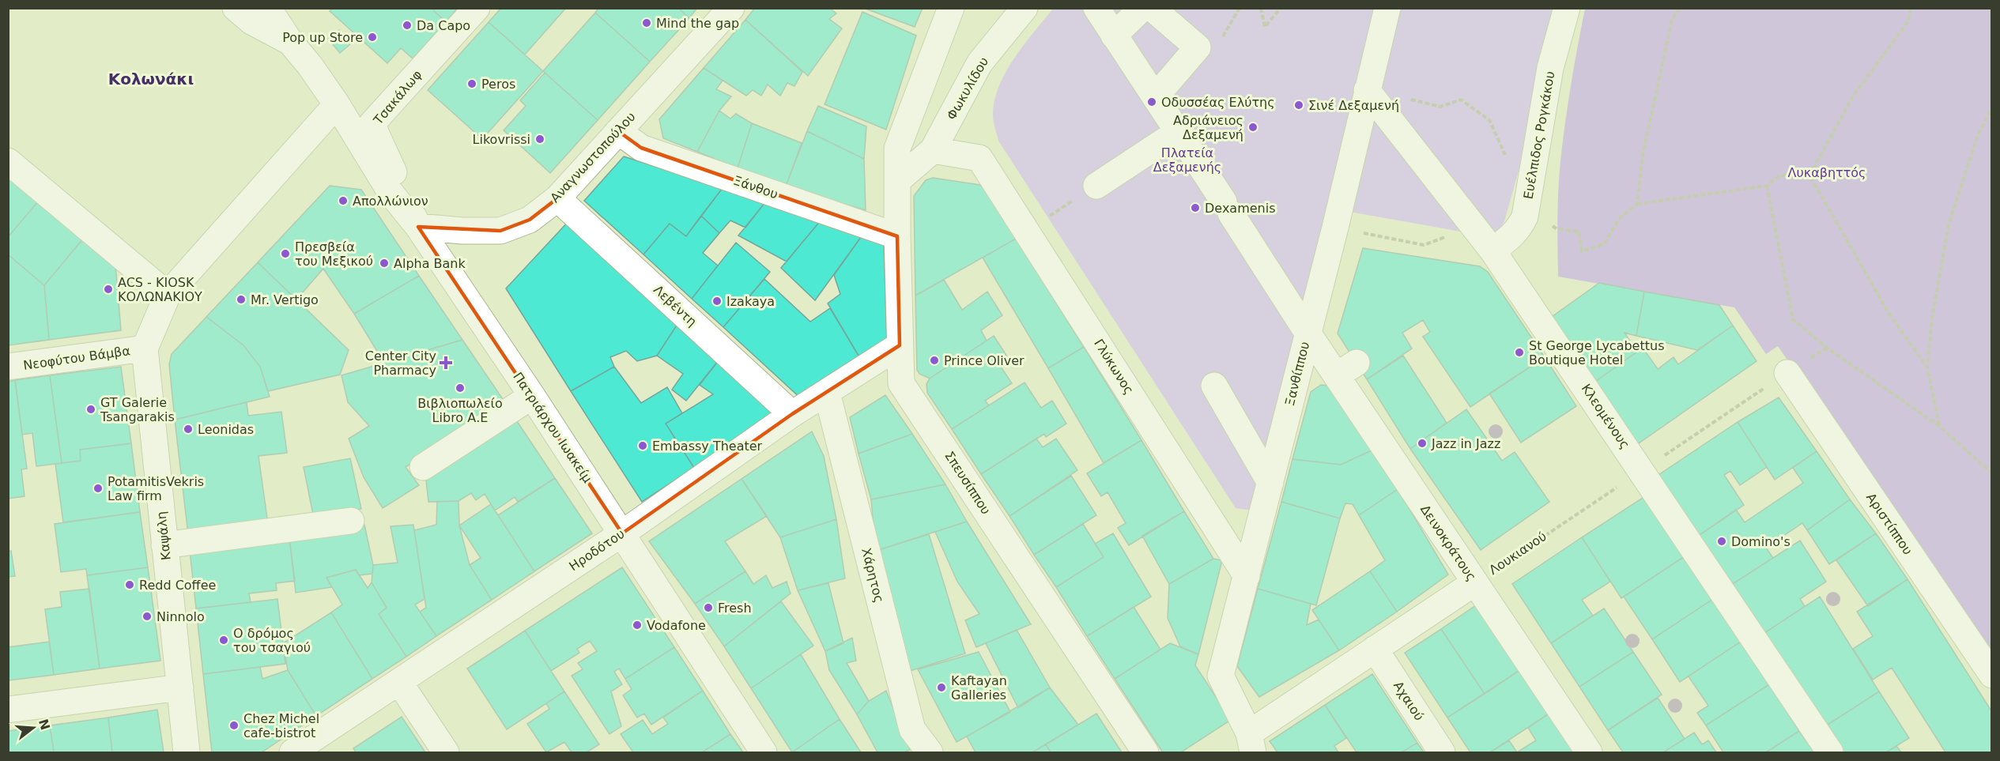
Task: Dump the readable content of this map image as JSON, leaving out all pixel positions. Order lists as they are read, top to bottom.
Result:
{
  "streets": {
    "street": [
      "Φωκυλίδου",
      "Τσακάλωφ",
      "Ευέλπιδος Ρογκάκου",
      "Αναγνωστοπούλου",
      "Ξάνθου",
      "Λεβέντη",
      "Νεοφύτου Βάμβα",
      "Γλύκωνος",
      "Ξανθίππου",
      "Κλεομένους",
      "Πατριάρχου Ιωακείμ",
      "Σπευσίππου",
      "Αριστίππου",
      "Καψάλη",
      "Δεινοκράτους",
      "Ηροδότου",
      "Λουκιανού",
      "Χάρητος",
      "Αχαιού"
    ]
  },
  "crossings": [
    ["Φωκυλίδου", "Γλύκωνος"],
    ["Τσακάλωφ", "Αναγνωστοπούλου"],
    ["Τσακάλωφ", "Πατριάρχου Ιωακείμ"],
    ["Ευέλπιδος Ρογκάκου", "Κλεομένους"],
    ["Αναγνωστοπούλου", "Ξάνθου"],
    ["Αναγνωστοπούλου", "Λεβέντη"],
    ["Αναγνωστοπούλου", "Πατριάρχου Ιωακείμ"],
    ["Ξάνθου", "Σπευσίππου"],
    ["Λεβέντη", "Ηροδότου"],
    ["Νεοφύτου Βάμβα", "Καψάλη"],
    ["Γλύκωνος", "Ξανθίππου"],
    ["Ξανθίππου", "Κλεομένους"],
    ["Ξανθίππου", "Δεινοκράτους"],
    ["Ξανθίππου", "Λουκιανού"],
    ["Κλεομένους", "Λουκιανού"],
    ["Πατριάρχου Ιωακείμ", "Καψάλη"],
    ["Πατριάρχου Ιωακείμ", "Ηροδότου"],
    ["Σπευσίππου", "Ηροδότου"],
    ["Αριστίππου", "Λουκιανού"],
    ["Δεινοκράτους", "Λουκιανού"],
    ["Ηροδότου", "Χάρητος"],
    ["Λουκιανού", "Αχαιού"]
  ],
  "districts": ["Κολωνάκι"],
  "parks": ["Πλατεία Δεξαμενής", "Λυκαβηττός"],
  "places": {
    "other": [
      "Mind the gap",
      "Da Capo",
      "Pop up Store",
      "Peros",
      "Οδυσσέας Ελύτης",
      "Σινέ Δεξαμενή",
      "Αδριάνειος Δεξαμενή",
      "Likovrissi",
      "Απολλώνιον",
      "Dexamenis",
      "Πρεσβεία του Μεξικού",
      "Alpha Bank",
      "ACS - KIOSK ΚΟΛΩΝΑΚΙΟΥ",
      "Mr. Vertigo",
      "Izakaya",
      "St George Lycabettus Boutique Hotel",
      "Prince Oliver",
      "Βιβλιοπωλείο Libro Α.Ε",
      "GT Galerie Tsangarakis",
      "Leonidas",
      "Jazz in Jazz",
      "Embassy Theater",
      "PotamitisVekris Law firm",
      "Domino's",
      "Redd Coffee",
      "Fresh",
      "Ninnolo",
      "Vodafone",
      "Ο δρόμος του τσαγιού",
      "Kaftayan Galleries",
      "Chez Michel cafe-bistrot"
    ],
    "health": ["Center City Pharmacy"]
  },
  "north": "right"
}
